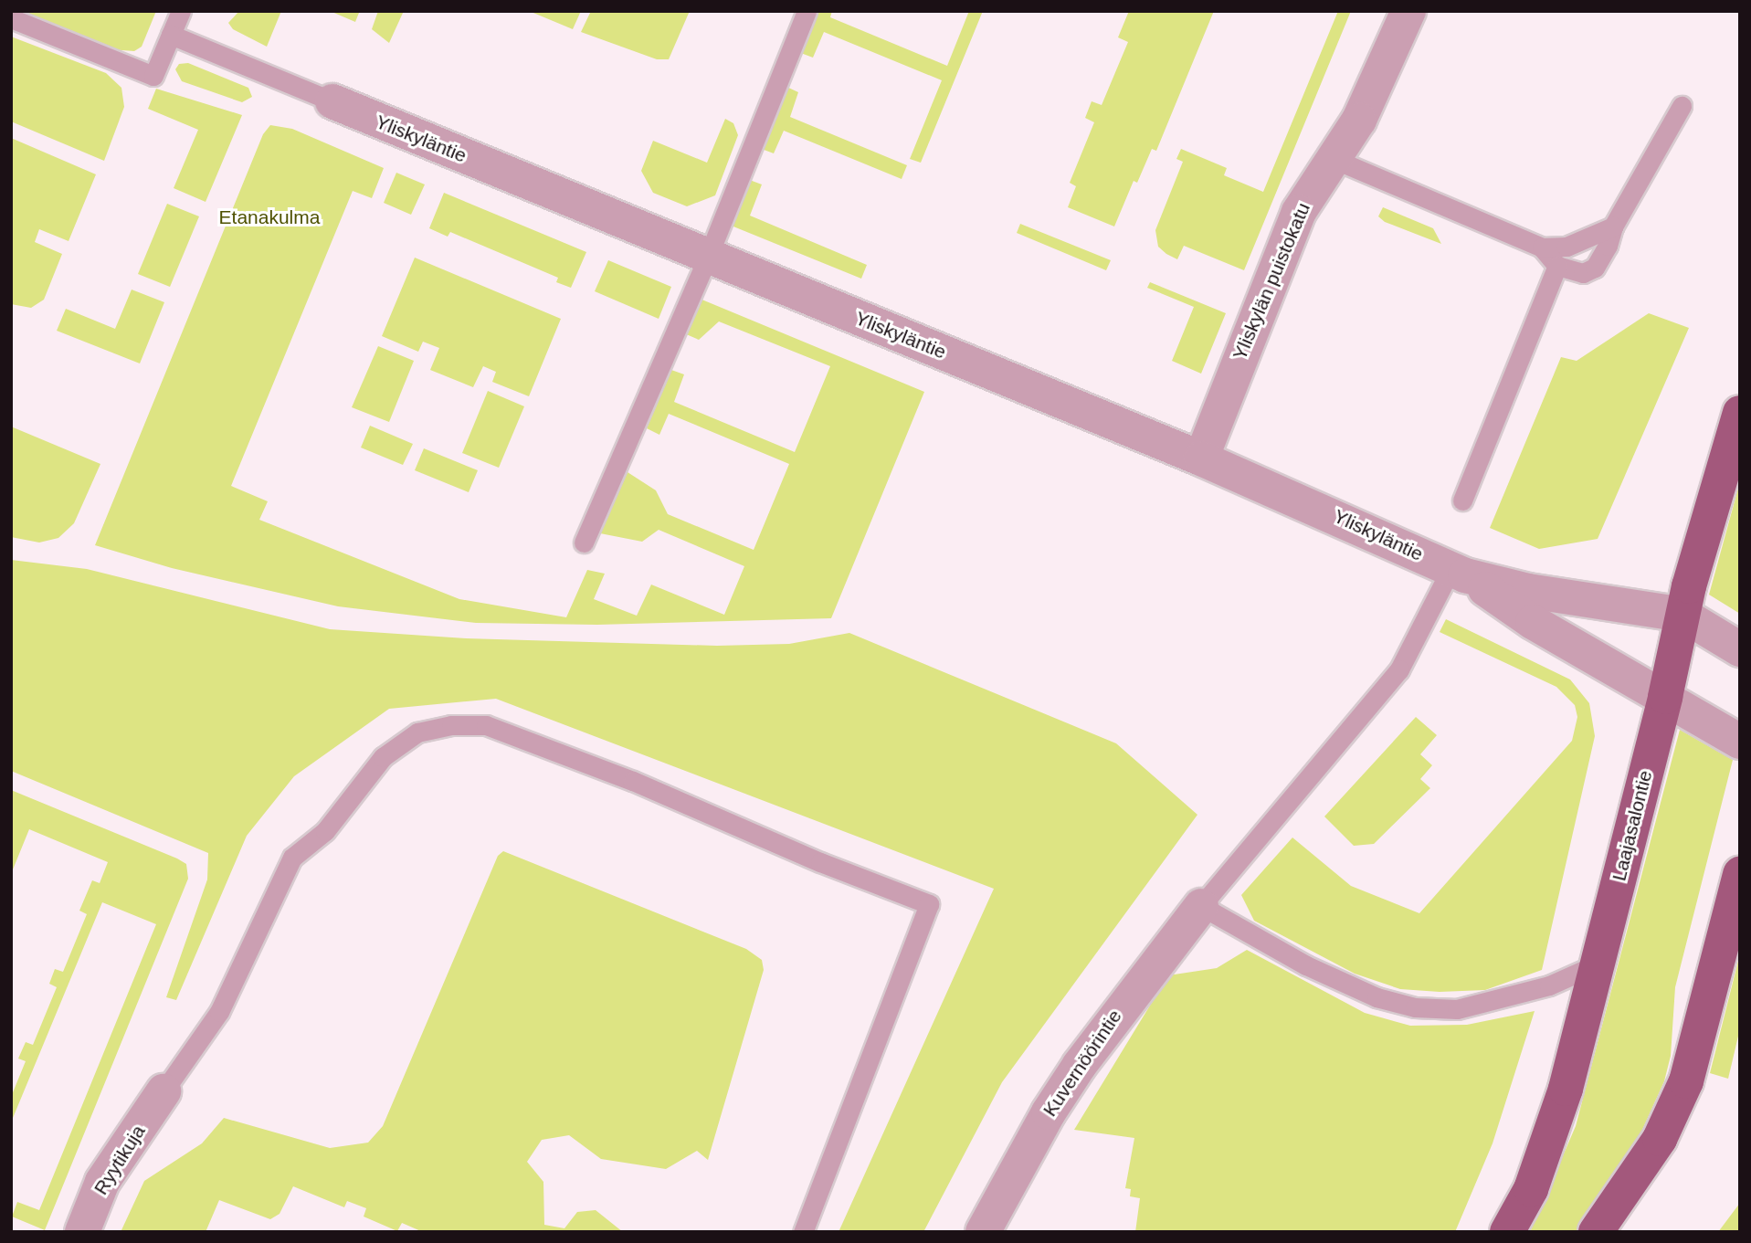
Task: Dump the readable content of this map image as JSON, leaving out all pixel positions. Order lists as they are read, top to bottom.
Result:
{
  "streets": {
    "main road": ["Laajasalontie"],
    "street": [
      "Yliskyläntie",
      "Yliskylän puistokatu",
      "Kuvernöörintie",
      "Ryytikuja"
    ]
  },
  "crossings": [
    ["Yliskyläntie", "Yliskylän puistokatu"],
    ["Yliskyläntie", "Laajasalontie"]
  ],
  "parks": ["Etanakulma"]
}
